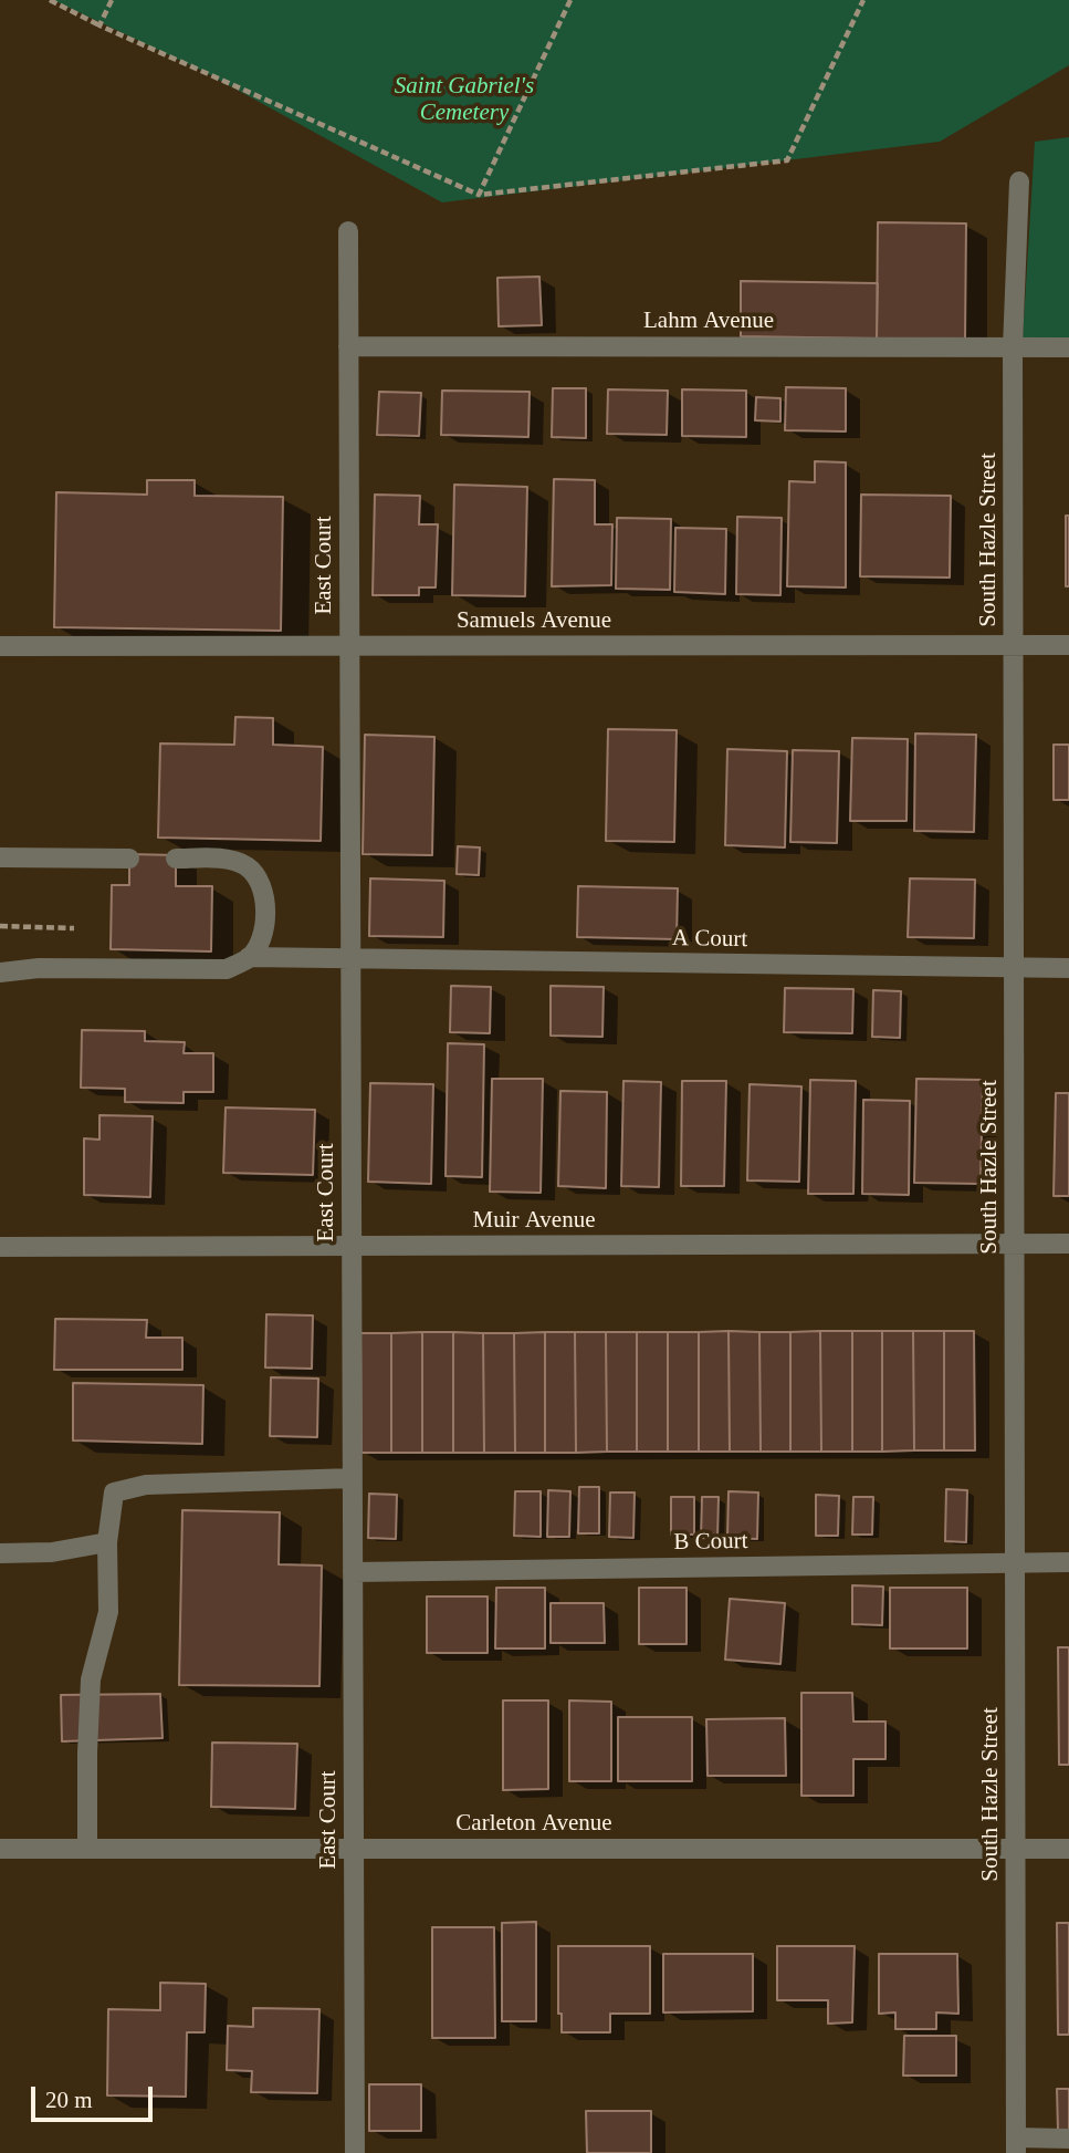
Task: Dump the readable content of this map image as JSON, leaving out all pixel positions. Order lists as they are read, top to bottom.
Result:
{
  "streets": {
    "street": [
      "Lahm Avenue",
      "South Hazle Street",
      "East Court",
      "Samuels Avenue",
      "A Court",
      "Muir Avenue",
      "B Court",
      "Carleton Avenue"
    ]
  },
  "crossings": [
    ["Lahm Avenue", "South Hazle Street"],
    ["Lahm Avenue", "East Court"],
    ["South Hazle Street", "Samuels Avenue"],
    ["South Hazle Street", "A Court"],
    ["South Hazle Street", "Muir Avenue"],
    ["South Hazle Street", "B Court"],
    ["South Hazle Street", "Carleton Avenue"],
    ["East Court", "Samuels Avenue"],
    ["East Court", "A Court"],
    ["East Court", "Muir Avenue"],
    ["East Court", "B Court"],
    ["East Court", "Carleton Avenue"]
  ],
  "parks": ["Saint Gabriel's Cemetery"],
  "scale_bar": "20 m"
}
